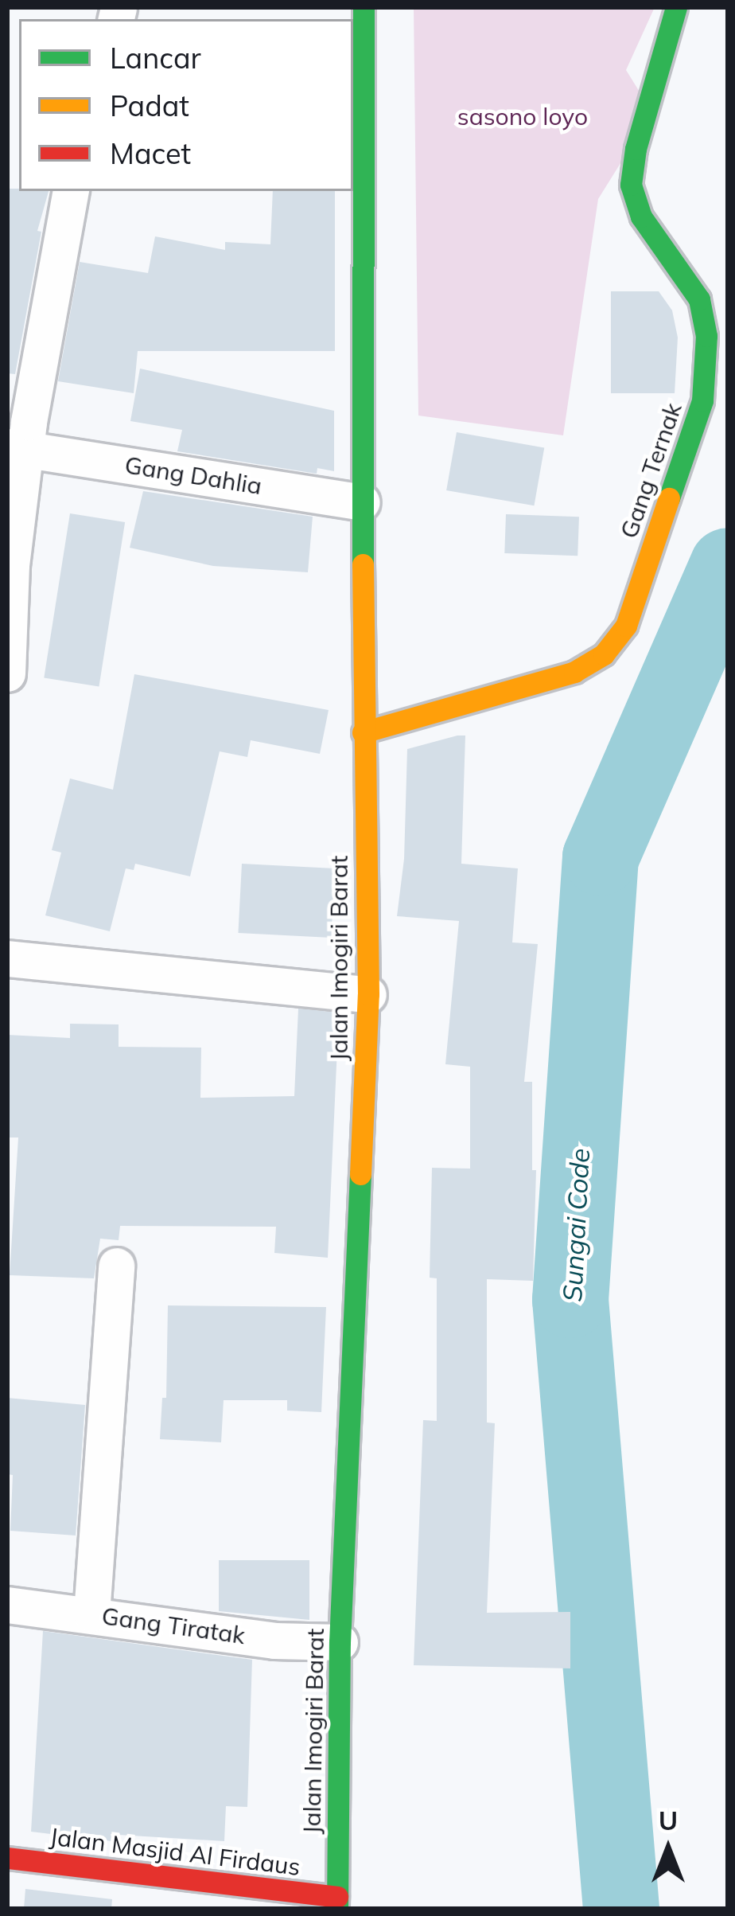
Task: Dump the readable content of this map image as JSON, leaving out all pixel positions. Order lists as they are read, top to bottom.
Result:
{
  "streets": {
    "main road": ["Gang Ternak", "Jalan Imogiri Barat", "Jalan Masjid Al Firdaus"],
    "street": ["Gang Dahlia", "Gang Tiratak"]
  },
  "crossings": [
    ["Gang Ternak", "Jalan Imogiri Barat"],
    ["Gang Dahlia", "Jalan Imogiri Barat"],
    ["Jalan Imogiri Barat", "Gang Tiratak"],
    ["Jalan Imogiri Barat", "Jalan Masjid Al Firdaus"]
  ],
  "water": ["Sungai Code"],
  "parks": ["sasono loyo"],
  "legend": ["Lancar", "Padat", "Macet"],
  "north": "top"
}
